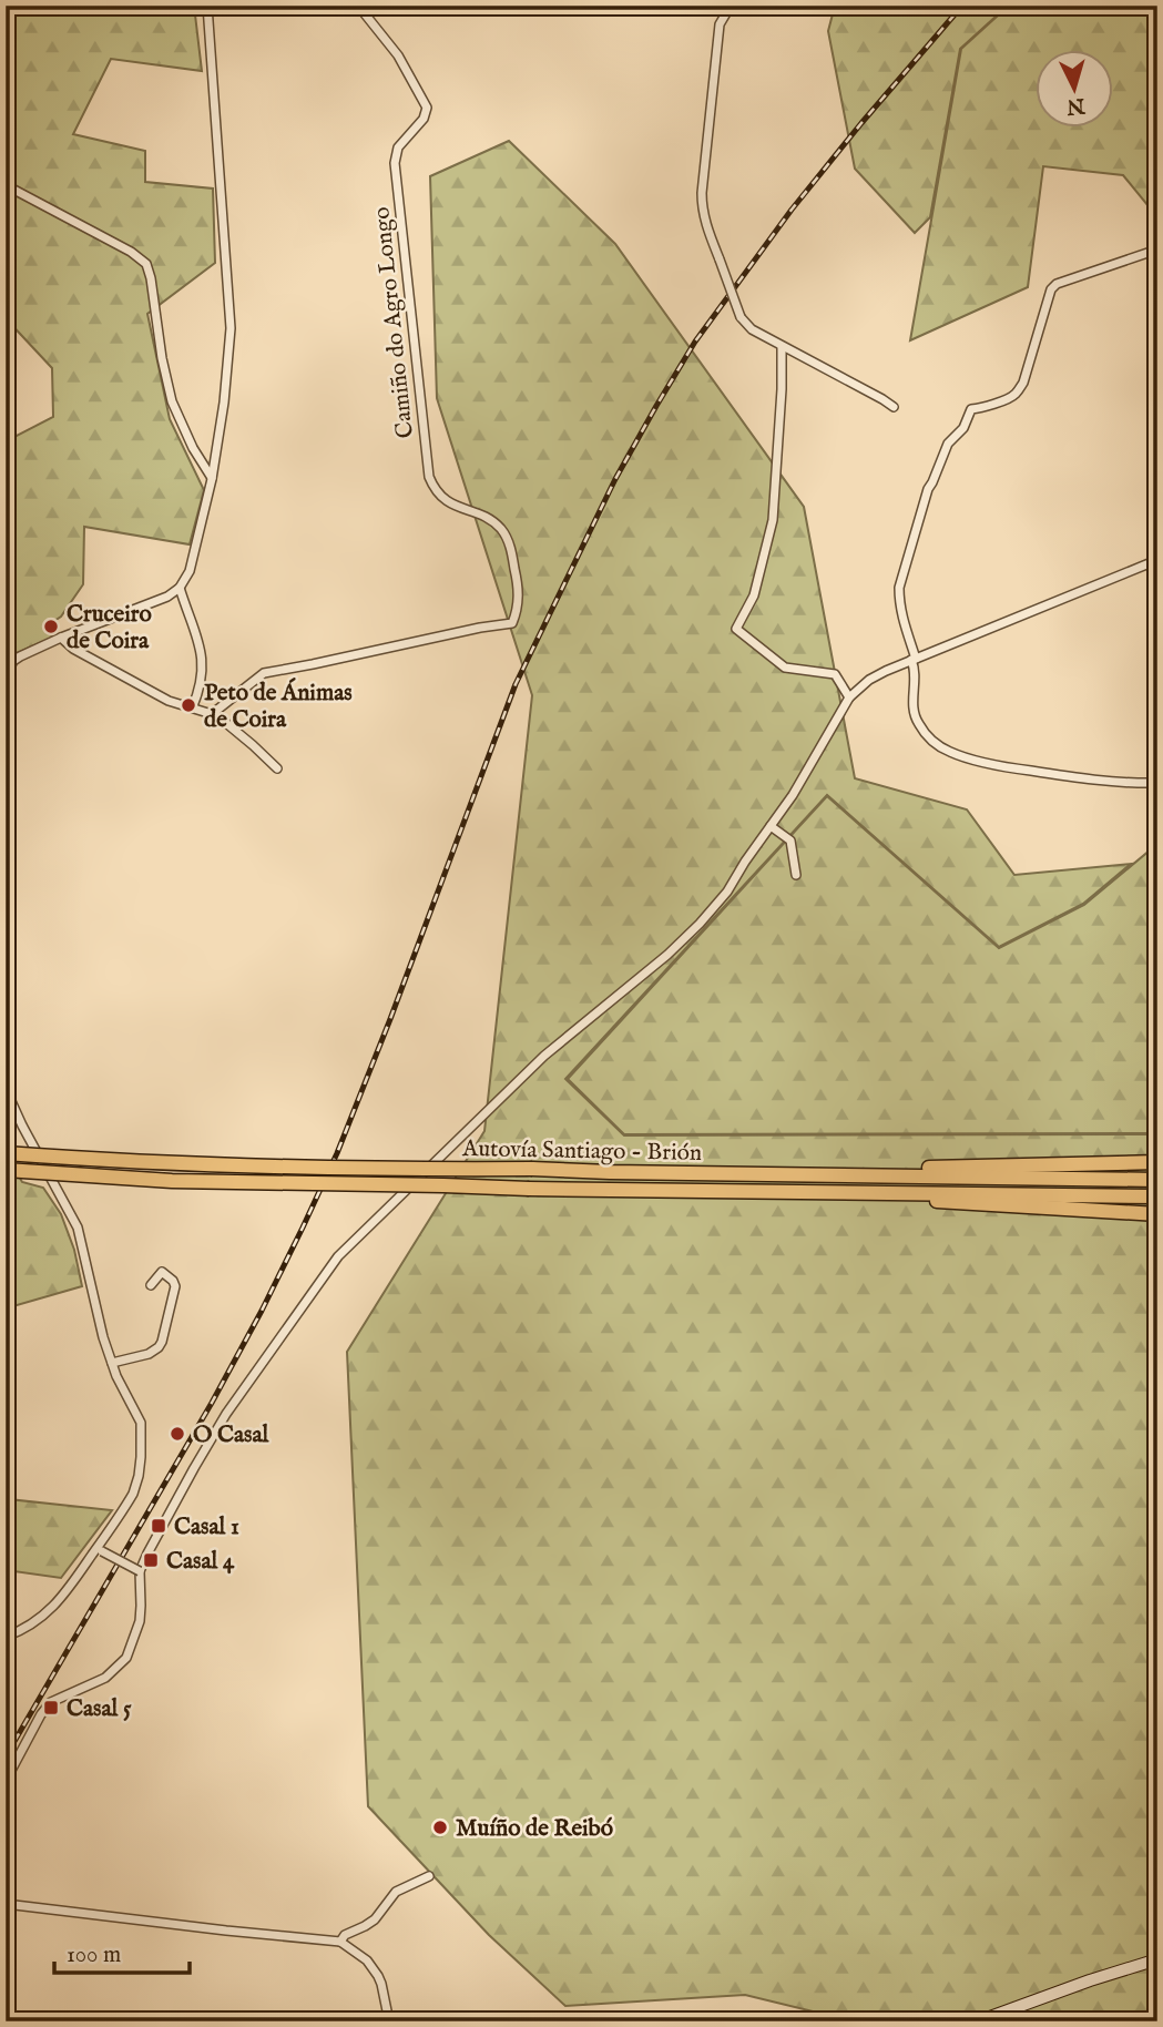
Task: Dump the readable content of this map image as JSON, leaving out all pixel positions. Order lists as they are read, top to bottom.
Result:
{
  "streets": {
    "highway": ["Autovía Santiago - Brión"],
    "street": ["Camiño do Agro Longo"]
  },
  "places": {
    "other": [
      "Cruceiro de Coira",
      "Peto de Ánimas de Coira",
      "O Casal",
      "Muíño de Reibó"
    ],
    "transit": ["Casal 1", "Casal 4", "Casal 5"]
  },
  "scale_bar": "100 m",
  "north": "bottom"
}
